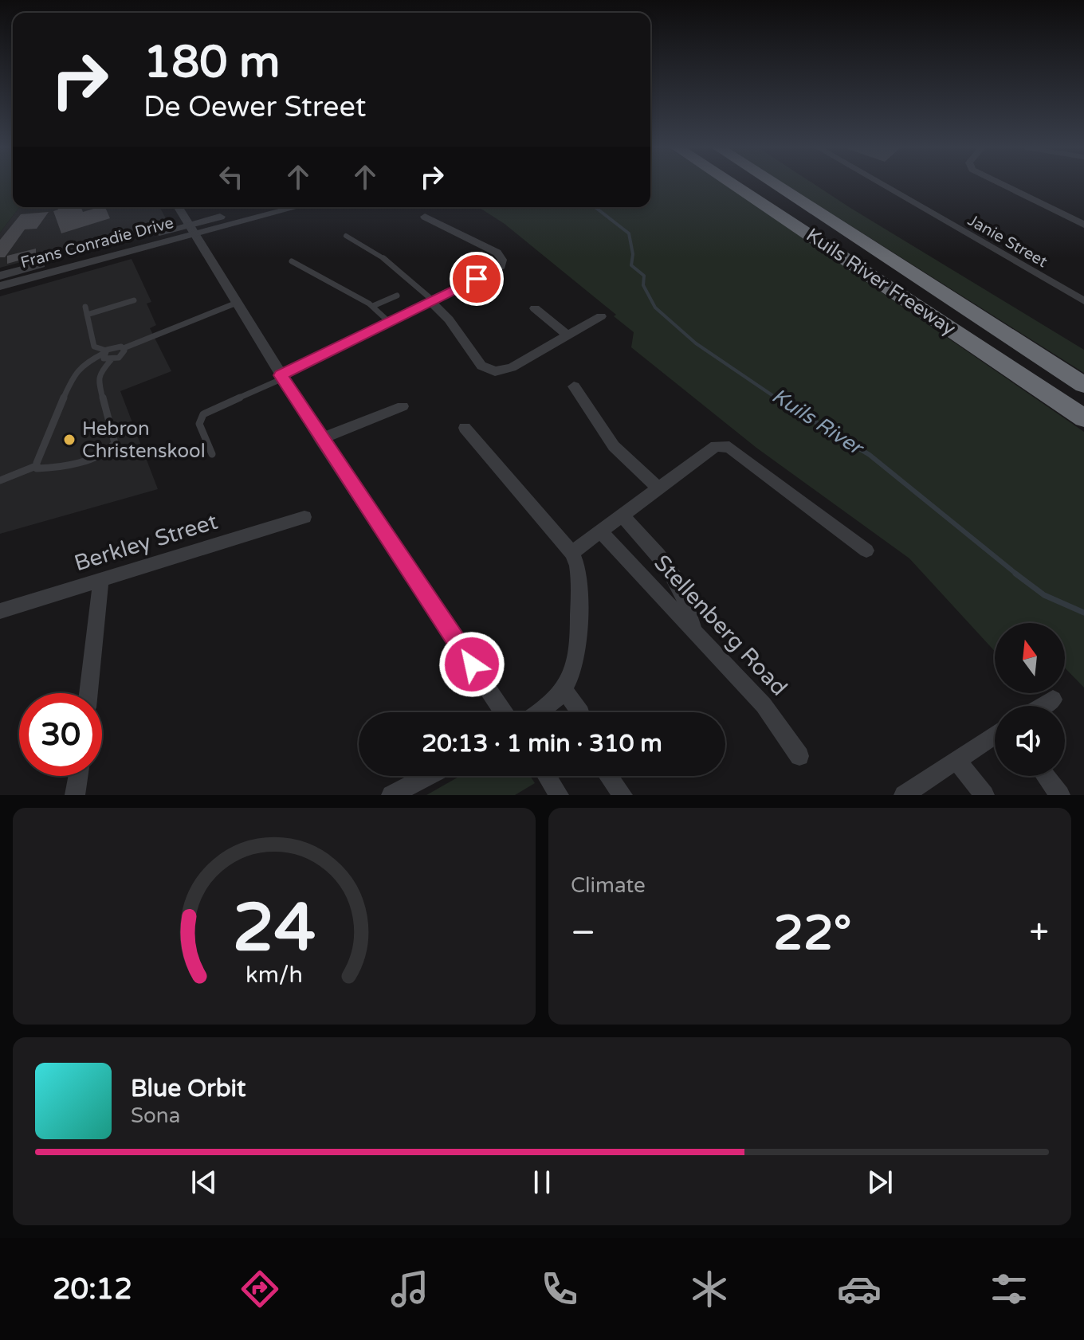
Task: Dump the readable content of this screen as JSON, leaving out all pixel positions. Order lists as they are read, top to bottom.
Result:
{
  "streets": {
    "highway": ["Kuils River Freeway"],
    "street": [
      "Janie Street",
      "Frans Conradie Drive",
      "Berkley Street",
      "Stellenberg Road"
    ]
  },
  "water": ["Kuils River"],
  "places": ["Hebron Christenskool"],
  "north": "top",
  "page": {
    "turn": ["180 m", "De Oewer Street"],
    "limit": "30",
    "trip": "20:13 · 1 min · 310 m",
    "tile": "Climate",
    "heat": ["−", "22°", "+"],
    "song": ["Blue Orbit", "Sona"],
    "tabs": "20:12",
    "gauge": ["24", "km/h"]
  }
}
